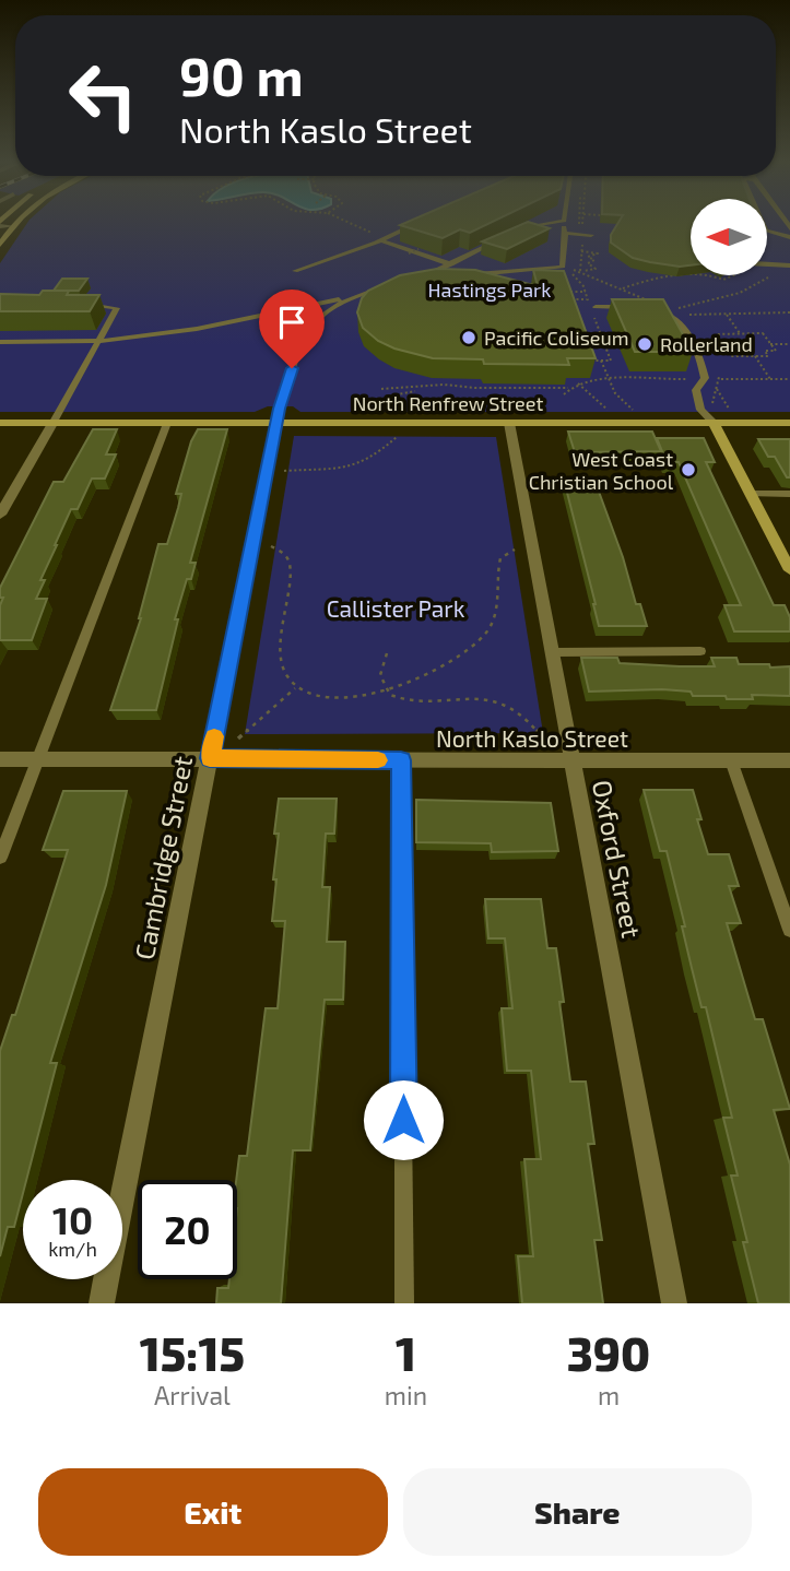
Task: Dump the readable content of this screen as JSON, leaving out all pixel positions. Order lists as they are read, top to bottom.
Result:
{
  "streets": {
    "street": [
      "North Renfrew Street",
      "North Kaslo Street",
      "Cambridge Street",
      "Oxford Street"
    ]
  },
  "crossings": [
    ["North Renfrew Street", "Cambridge Street"],
    ["North Renfrew Street", "Oxford Street"],
    ["North Kaslo Street", "Cambridge Street"],
    ["North Kaslo Street", "Oxford Street"]
  ],
  "parks": ["Hastings Park", "Callister Park"],
  "places": ["Pacific Coliseum", "Rollerland", "West Coast Christian School"],
  "north": "left",
  "page": {
    "turn": ["90 m", "North Kaslo Street"],
    "speed": "10 km/h",
    "limit": "20",
    "eta": [
      "15:15",
      "Arrival",
      "1",
      "min",
      "390",
      "m"
    ],
    "buttons": ["Exit", "Share"]
  }
}
